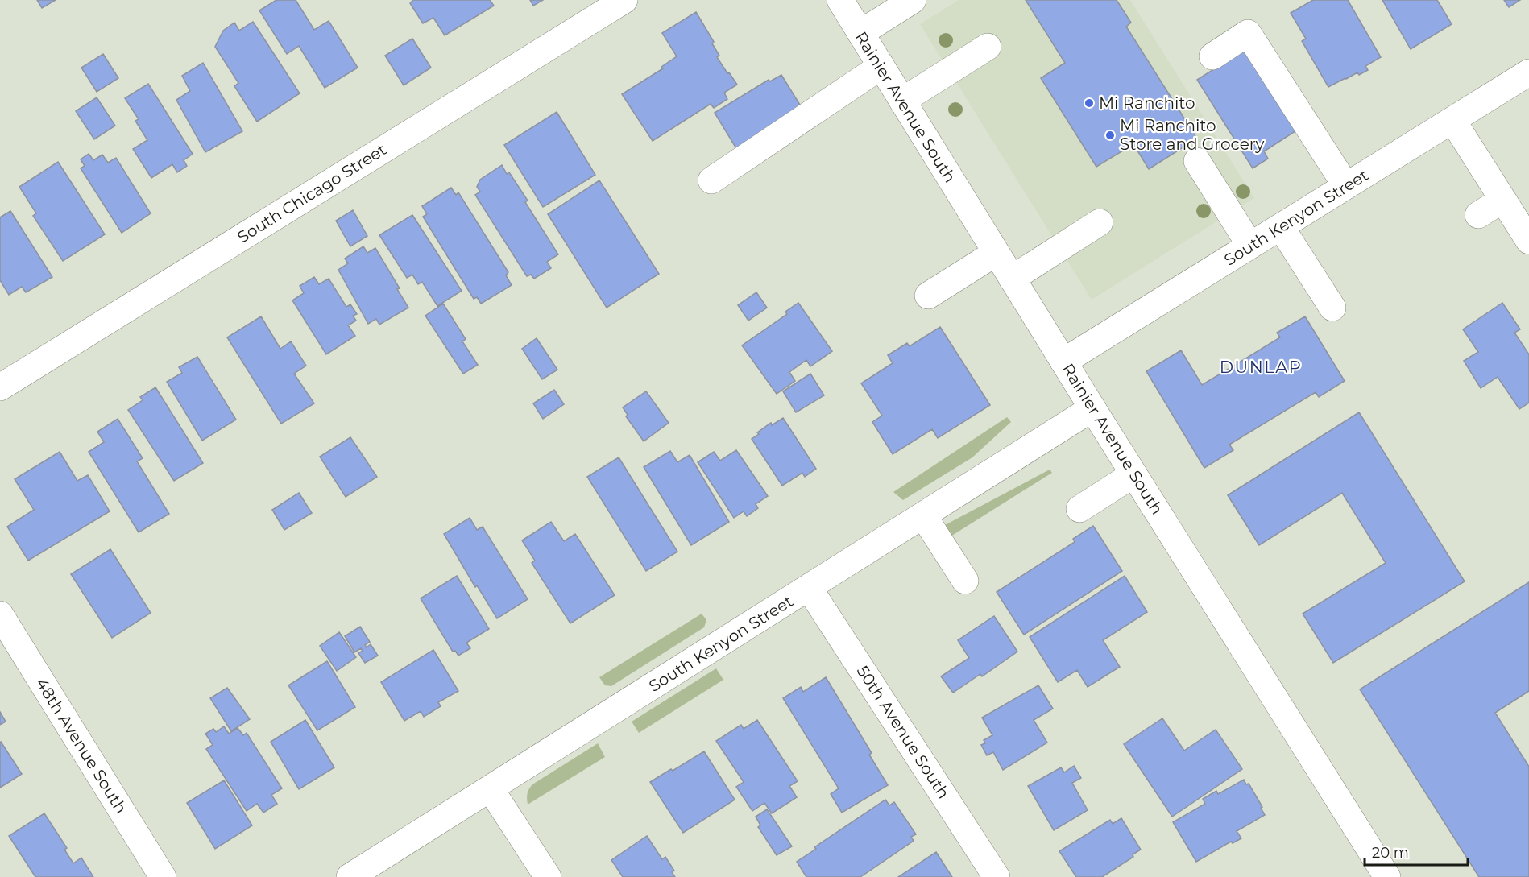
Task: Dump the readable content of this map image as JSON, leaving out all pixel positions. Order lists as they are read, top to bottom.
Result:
{
  "streets": {
    "street": [
      "Rainier Avenue South",
      "South Chicago Street",
      "South Kenyon Street",
      "50th Avenue South",
      "48th Avenue South"
    ]
  },
  "crossings": [
    ["Rainier Avenue South", "South Kenyon Street"],
    ["South Kenyon Street", "50th Avenue South"]
  ],
  "districts": ["DUNLAP"],
  "places": ["Mi Ranchito", "Mi Ranchito Store and Grocery"],
  "scale_bar": "20 m"
}
